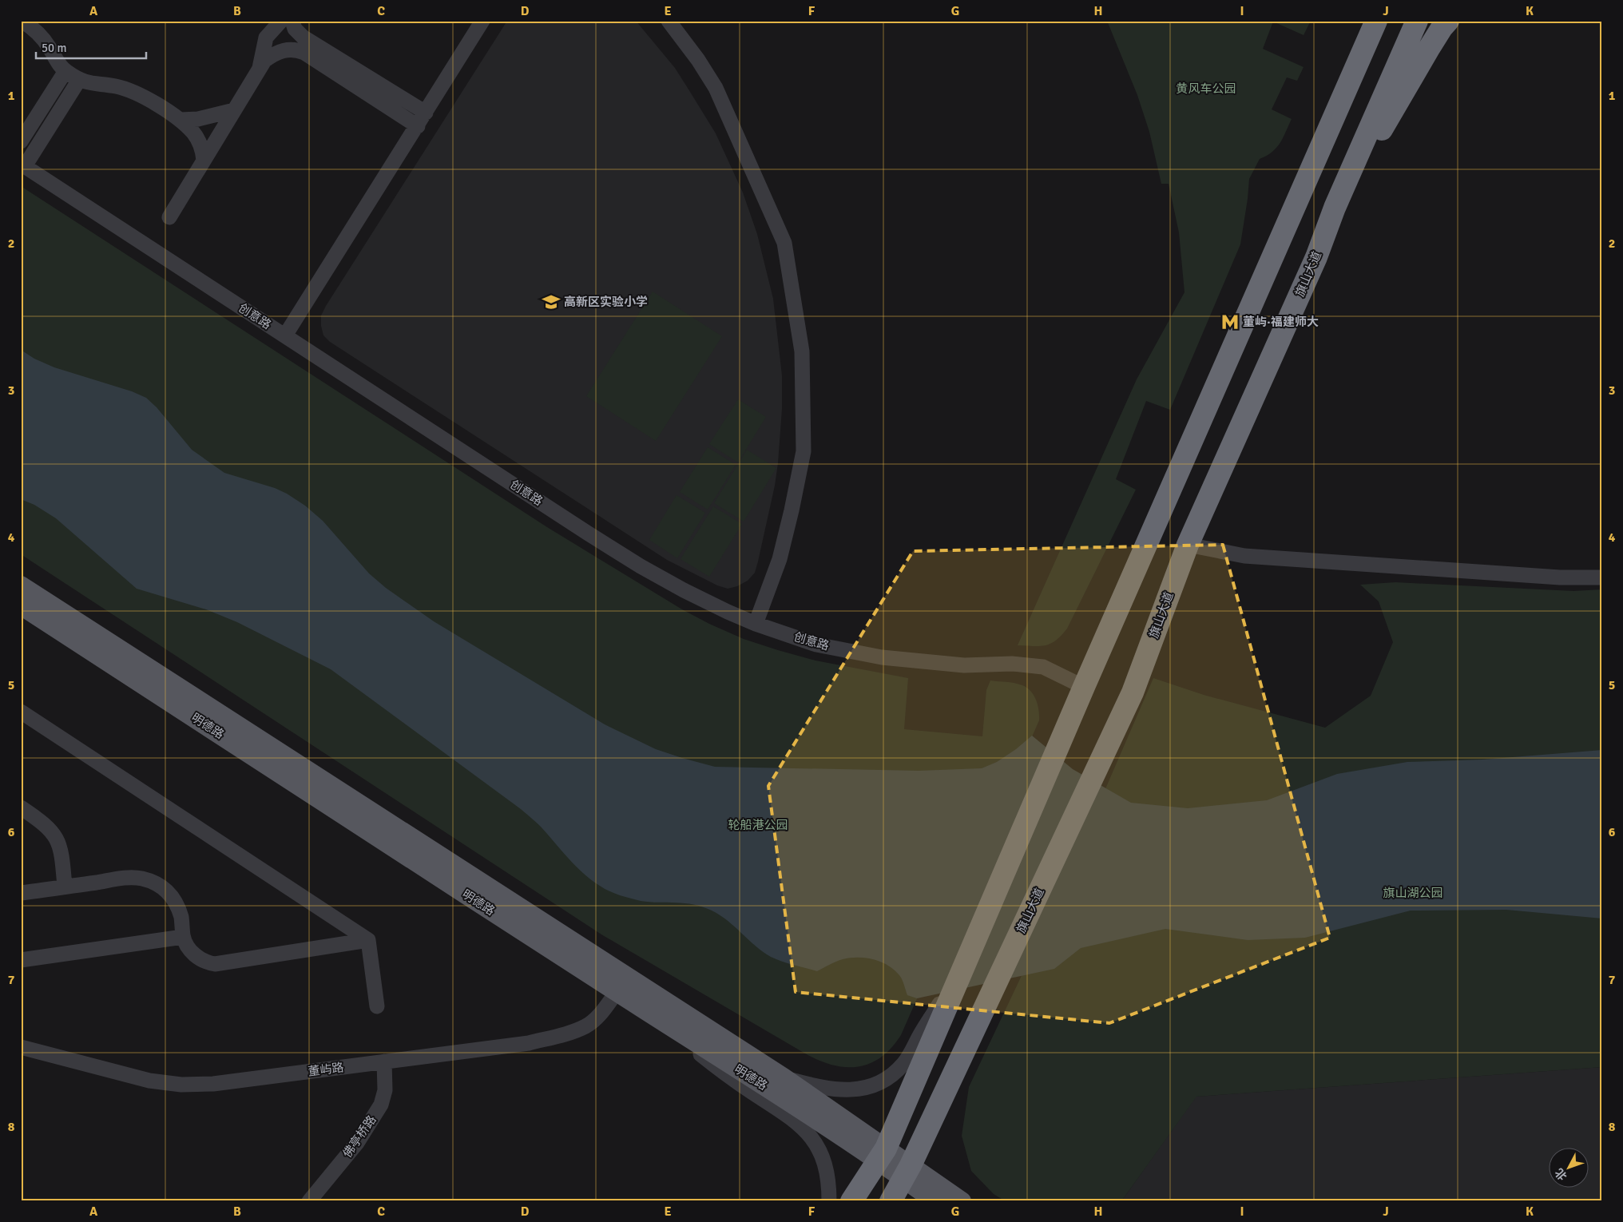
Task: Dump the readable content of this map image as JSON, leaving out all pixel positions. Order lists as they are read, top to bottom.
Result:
{
  "streets": {
    "highway": ["旗山大道"],
    "main road": ["明德路"],
    "street": ["创意路", "董屿路", "佛亭桥路"]
  },
  "crossings": [
    ["旗山大道", "明德路"],
    ["明德路", "董屿路"],
    ["董屿路", "佛亭桥路"]
  ],
  "parks": ["黄风车公园", "轮船港公园", "旗山湖公园"],
  "places": {
    "school or university": ["高新区实验小学"],
    "metro station": ["董屿·福建师大"]
  },
  "scale_bar": "50 m",
  "north": "bottom left",
  "grid": {
    "columns": [
      "A",
      "B",
      "C",
      "D",
      "E",
      "F",
      "G",
      "H",
      "I",
      "J",
      "K"
    ],
    "rows": [
      "1",
      "2",
      "3",
      "4",
      "5",
      "6",
      "7",
      "8"
    ]
  }
}
